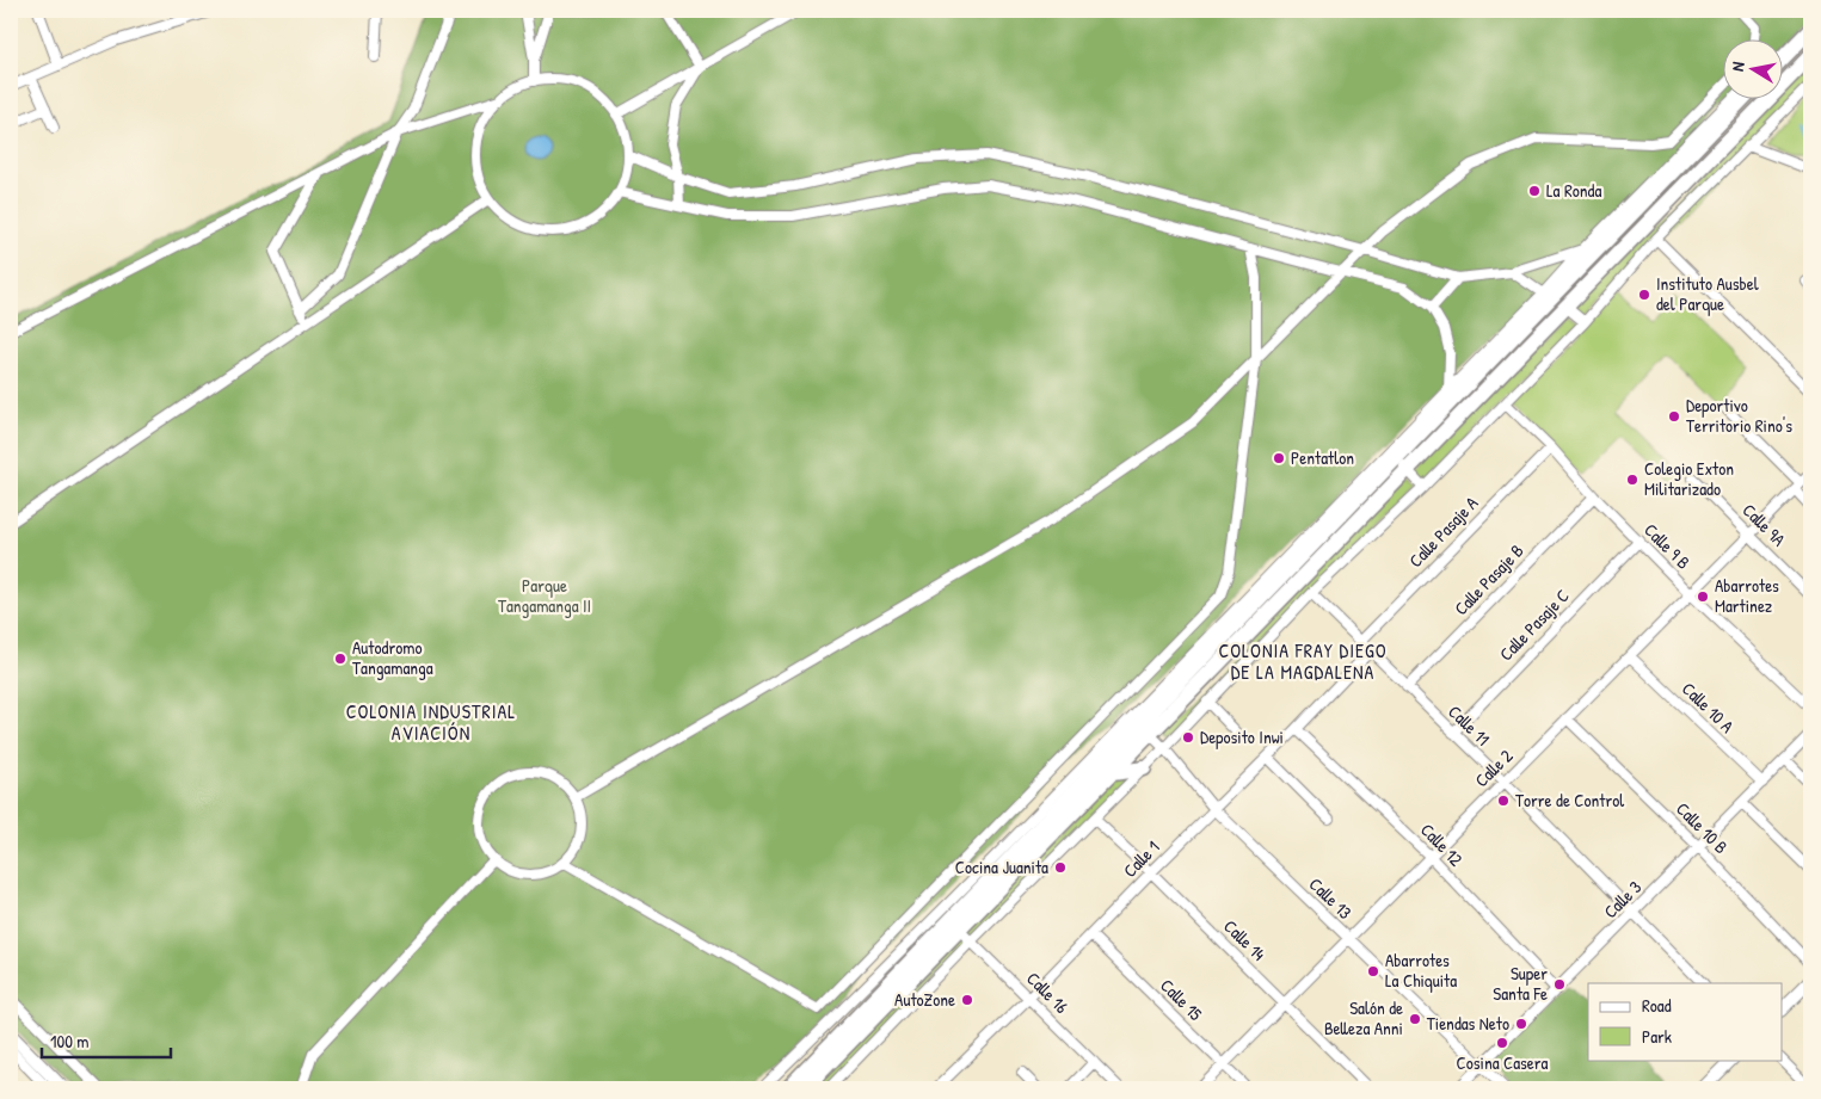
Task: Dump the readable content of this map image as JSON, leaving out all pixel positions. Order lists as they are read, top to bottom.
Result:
{
  "streets": {
    "street": [
      "Calle 9A",
      "Calle Pasaje A",
      "Calle 9 B",
      "Calle Pasaje B",
      "Calle Pasaje C",
      "Calle 10 A",
      "Calle 11",
      "Calle 2",
      "Calle 10 B",
      "Calle 12",
      "Calle 1",
      "Calle 13",
      "Calle 3",
      "Calle 14",
      "Calle 16",
      "Calle 15"
    ]
  },
  "crossings": [
    ["Calle 9A", "Calle 2"],
    ["Calle Pasaje A", "Calle 9 B"],
    ["Calle Pasaje A", "Calle 11"],
    ["Calle 9 B", "Calle Pasaje B"],
    ["Calle 9 B", "Calle Pasaje C"],
    ["Calle 9 B", "Calle 2"],
    ["Calle Pasaje B", "Calle 11"],
    ["Calle Pasaje C", "Calle 11"],
    ["Calle 10 A", "Calle 2"],
    ["Calle 10 A", "Calle 3"],
    ["Calle 11", "Calle 2"],
    ["Calle 11", "Calle 1"],
    ["Calle 11", "Calle 3"],
    ["Calle 2", "Calle 10 B"],
    ["Calle 2", "Calle 12"],
    ["Calle 2", "Calle 13"],
    ["Calle 2", "Calle 14"],
    ["Calle 2", "Calle 15"],
    ["Calle 10 B", "Calle 3"],
    ["Calle 12", "Calle 1"],
    ["Calle 12", "Calle 3"],
    ["Calle 1", "Calle 13"],
    ["Calle 1", "Calle 14"],
    ["Calle 1", "Calle 16"],
    ["Calle 1", "Calle 15"],
    ["Calle 13", "Calle 3"]
  ],
  "districts": ["COLONIA FRAY DIEGO DE LA MAGDALENA", "COLONIA INDUSTRIAL AVIACIÓN"],
  "parks": ["Parque Tangamanga II"],
  "places": [
    "La Ronda",
    "Instituto Ausbel del Parque",
    "Deportivo Territorio Rino's",
    "Pentatlon",
    "Colegio Exton Militarizado",
    "Abarrotes Martinez",
    "Autodromo Tangamanga",
    "Deposito Inwi",
    "Torre de Control",
    "Cocina Juanita",
    "Abarrotes La Chiquita",
    "Super Santa Fe",
    "AutoZone",
    "Salón de Belleza Anni",
    "Tiendas Neto",
    "Cosina Casera"
  ],
  "legend": ["Road", "Park"],
  "scale_bar": "100 m",
  "north": "left"
}
